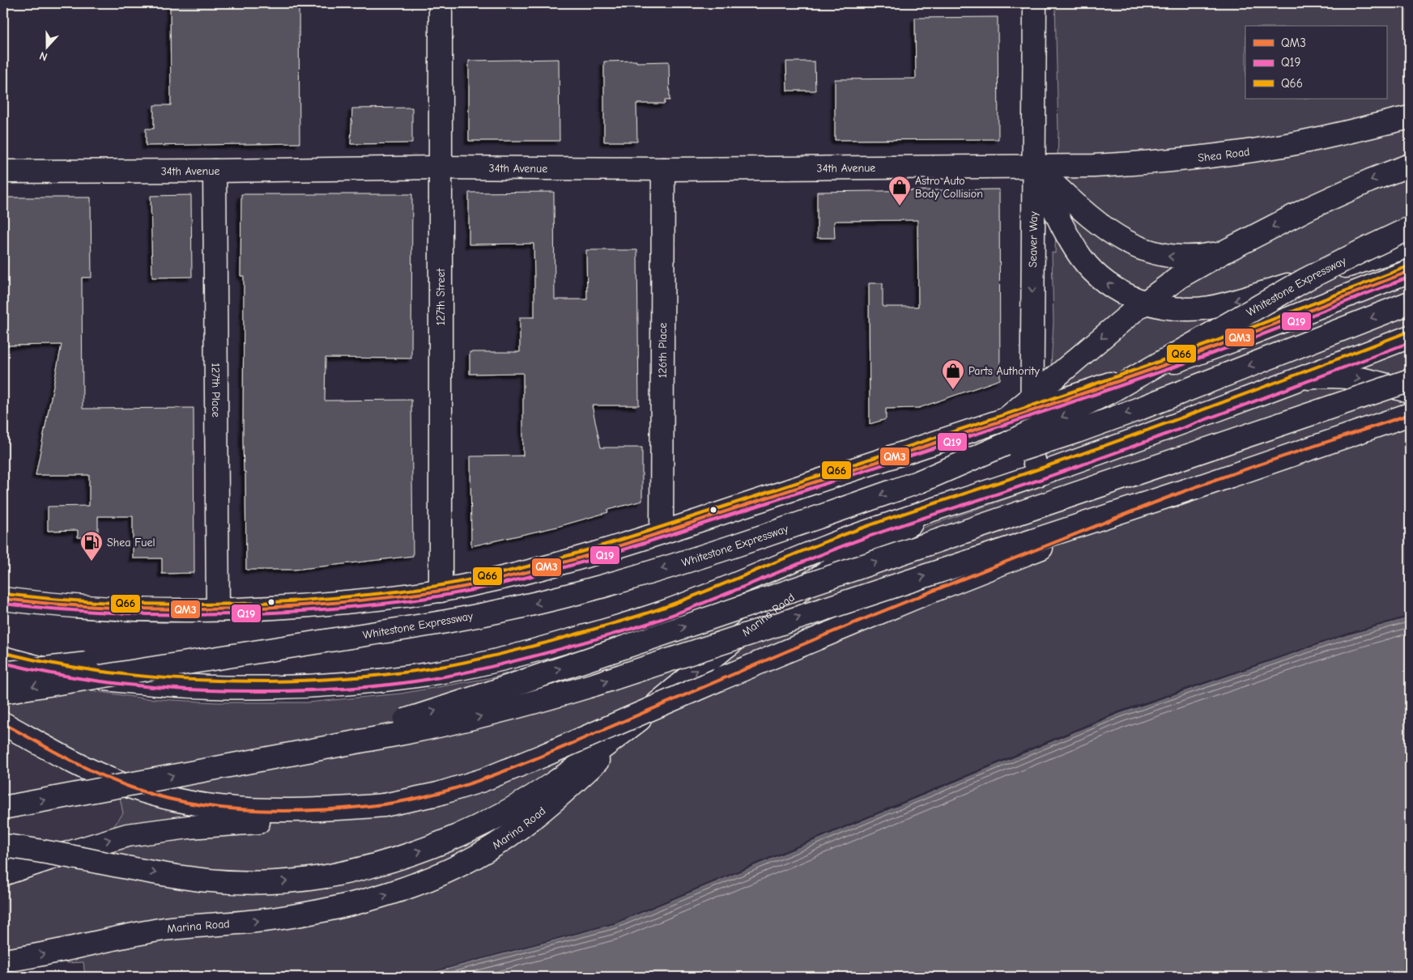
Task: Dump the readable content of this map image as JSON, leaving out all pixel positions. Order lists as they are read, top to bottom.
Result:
{
  "streets": {
    "main road": [
      "Shea Road",
      "34th Avenue",
      "Seaver Way",
      "Whitestone Expressway",
      "127th Street",
      "126th Place",
      "127th Place",
      "Marina Road"
    ]
  },
  "crossings": [
    ["Shea Road", "34th Avenue"],
    ["Shea Road", "Seaver Way"],
    ["34th Avenue", "Seaver Way"],
    ["34th Avenue", "127th Street"],
    ["34th Avenue", "126th Place"],
    ["34th Avenue", "127th Place"]
  ],
  "one_way": ["Seaver Way"],
  "places": {
    "shop": ["Astro Auto Body Collision", "Parts Authority"],
    "fuel station": ["Shea Fuel"]
  },
  "lines": ["transit line Q66", "transit line QM3", "transit line Q19"],
  "legend": ["QM3", "Q19", "Q66"],
  "north": "bottom"
}
